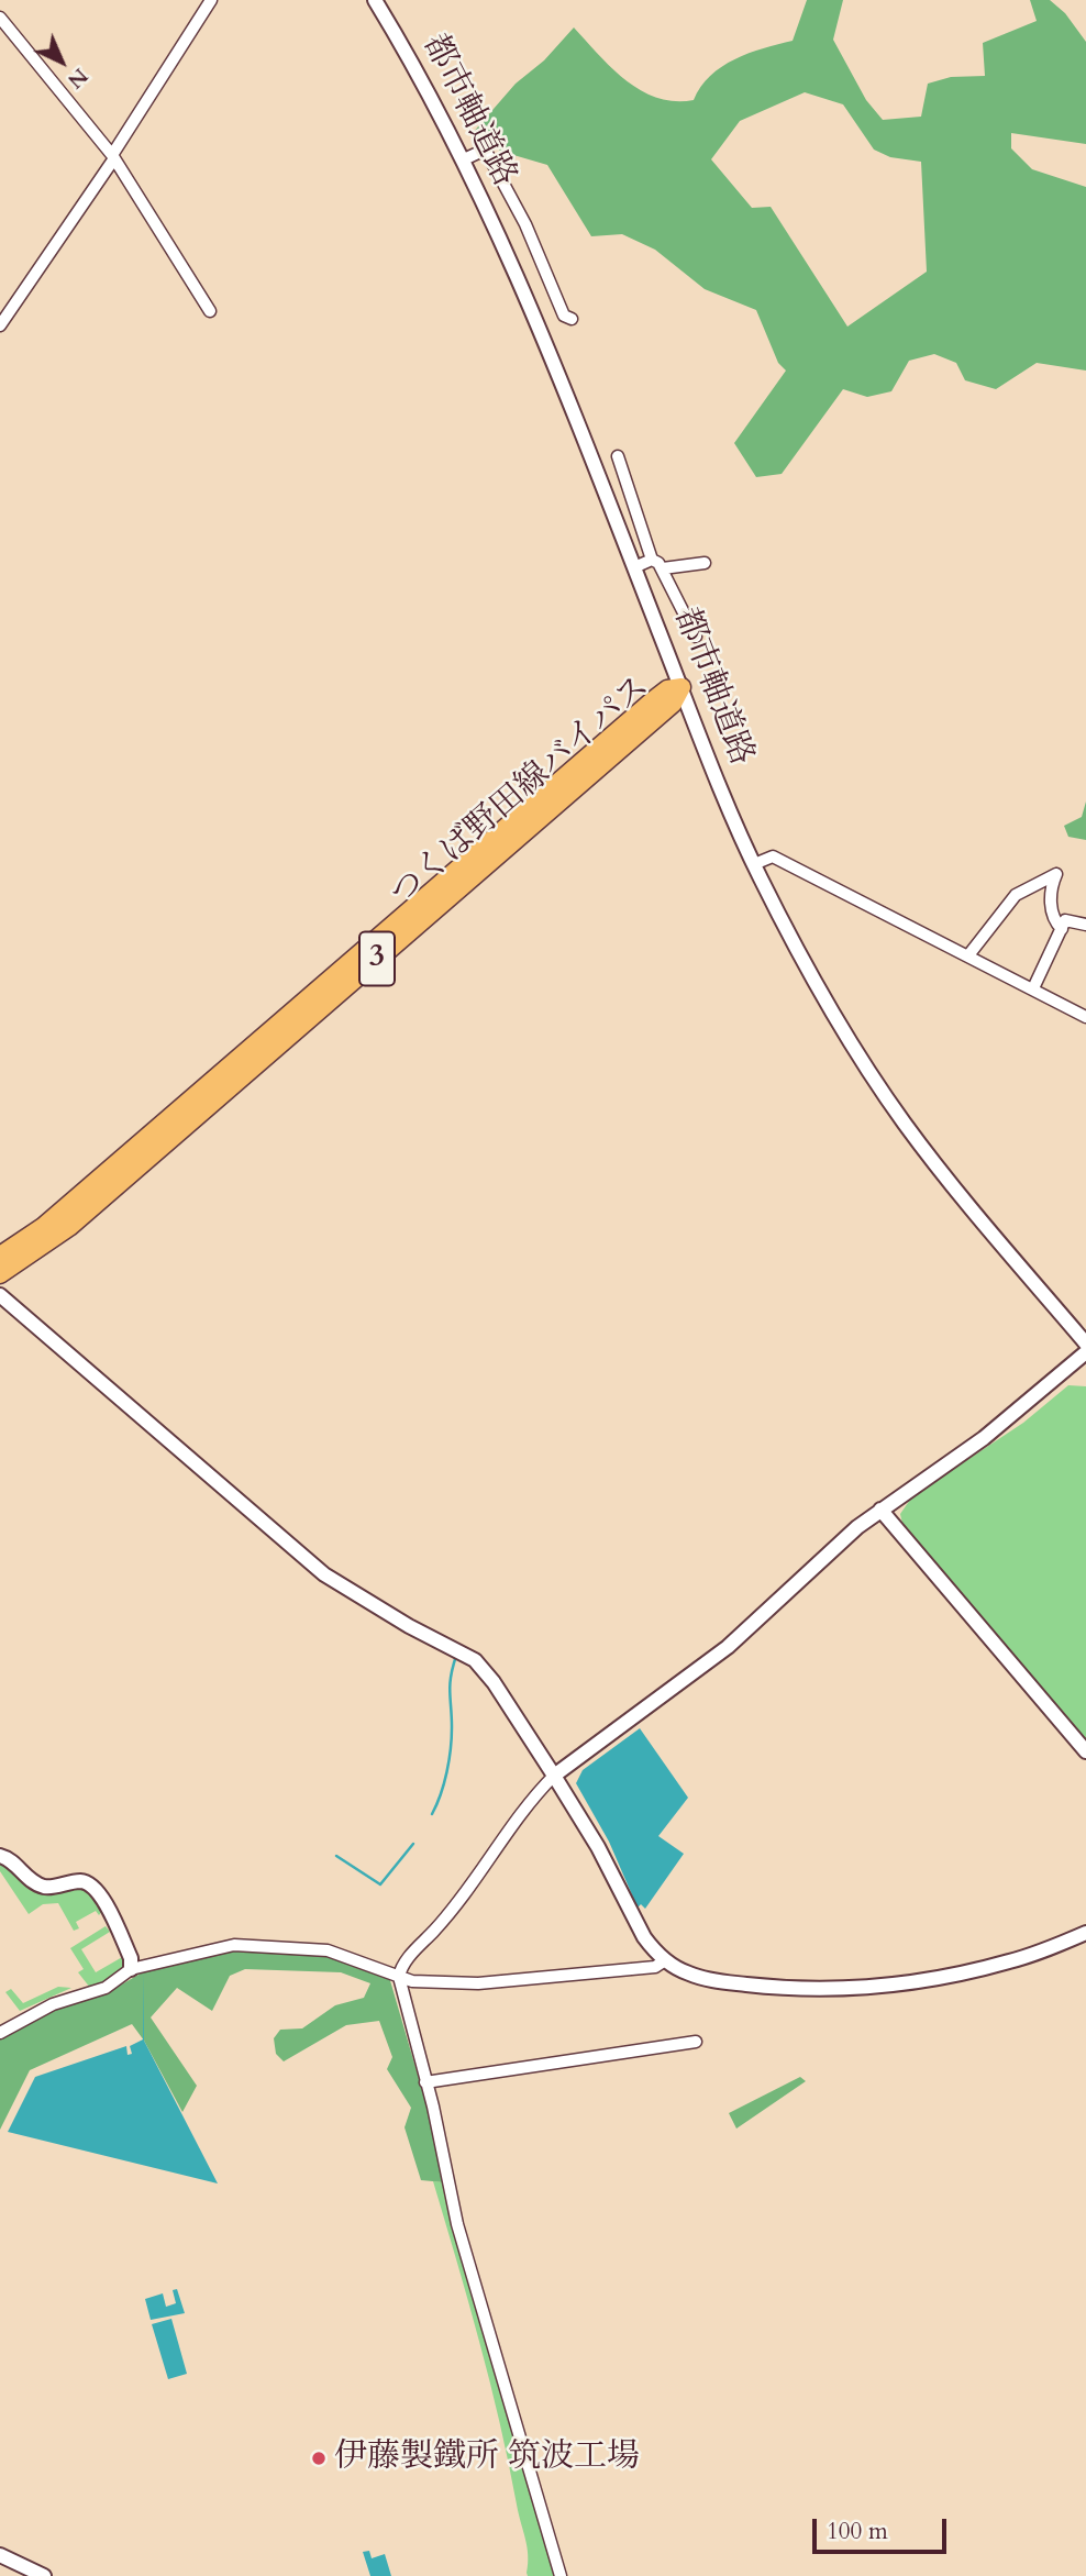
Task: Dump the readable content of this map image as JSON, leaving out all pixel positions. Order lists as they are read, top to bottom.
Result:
{
  "streets": {
    "main road": ["つくば野田線バイパス", "3"],
    "street": ["都市軸道路"]
  },
  "crossings": [
    ["都市軸道路", "つくば野田線バイパス"]
  ],
  "places": ["伊藤製鐵所 筑波工場"],
  "scale_bar": "100 m",
  "north": "bottom right"
}
